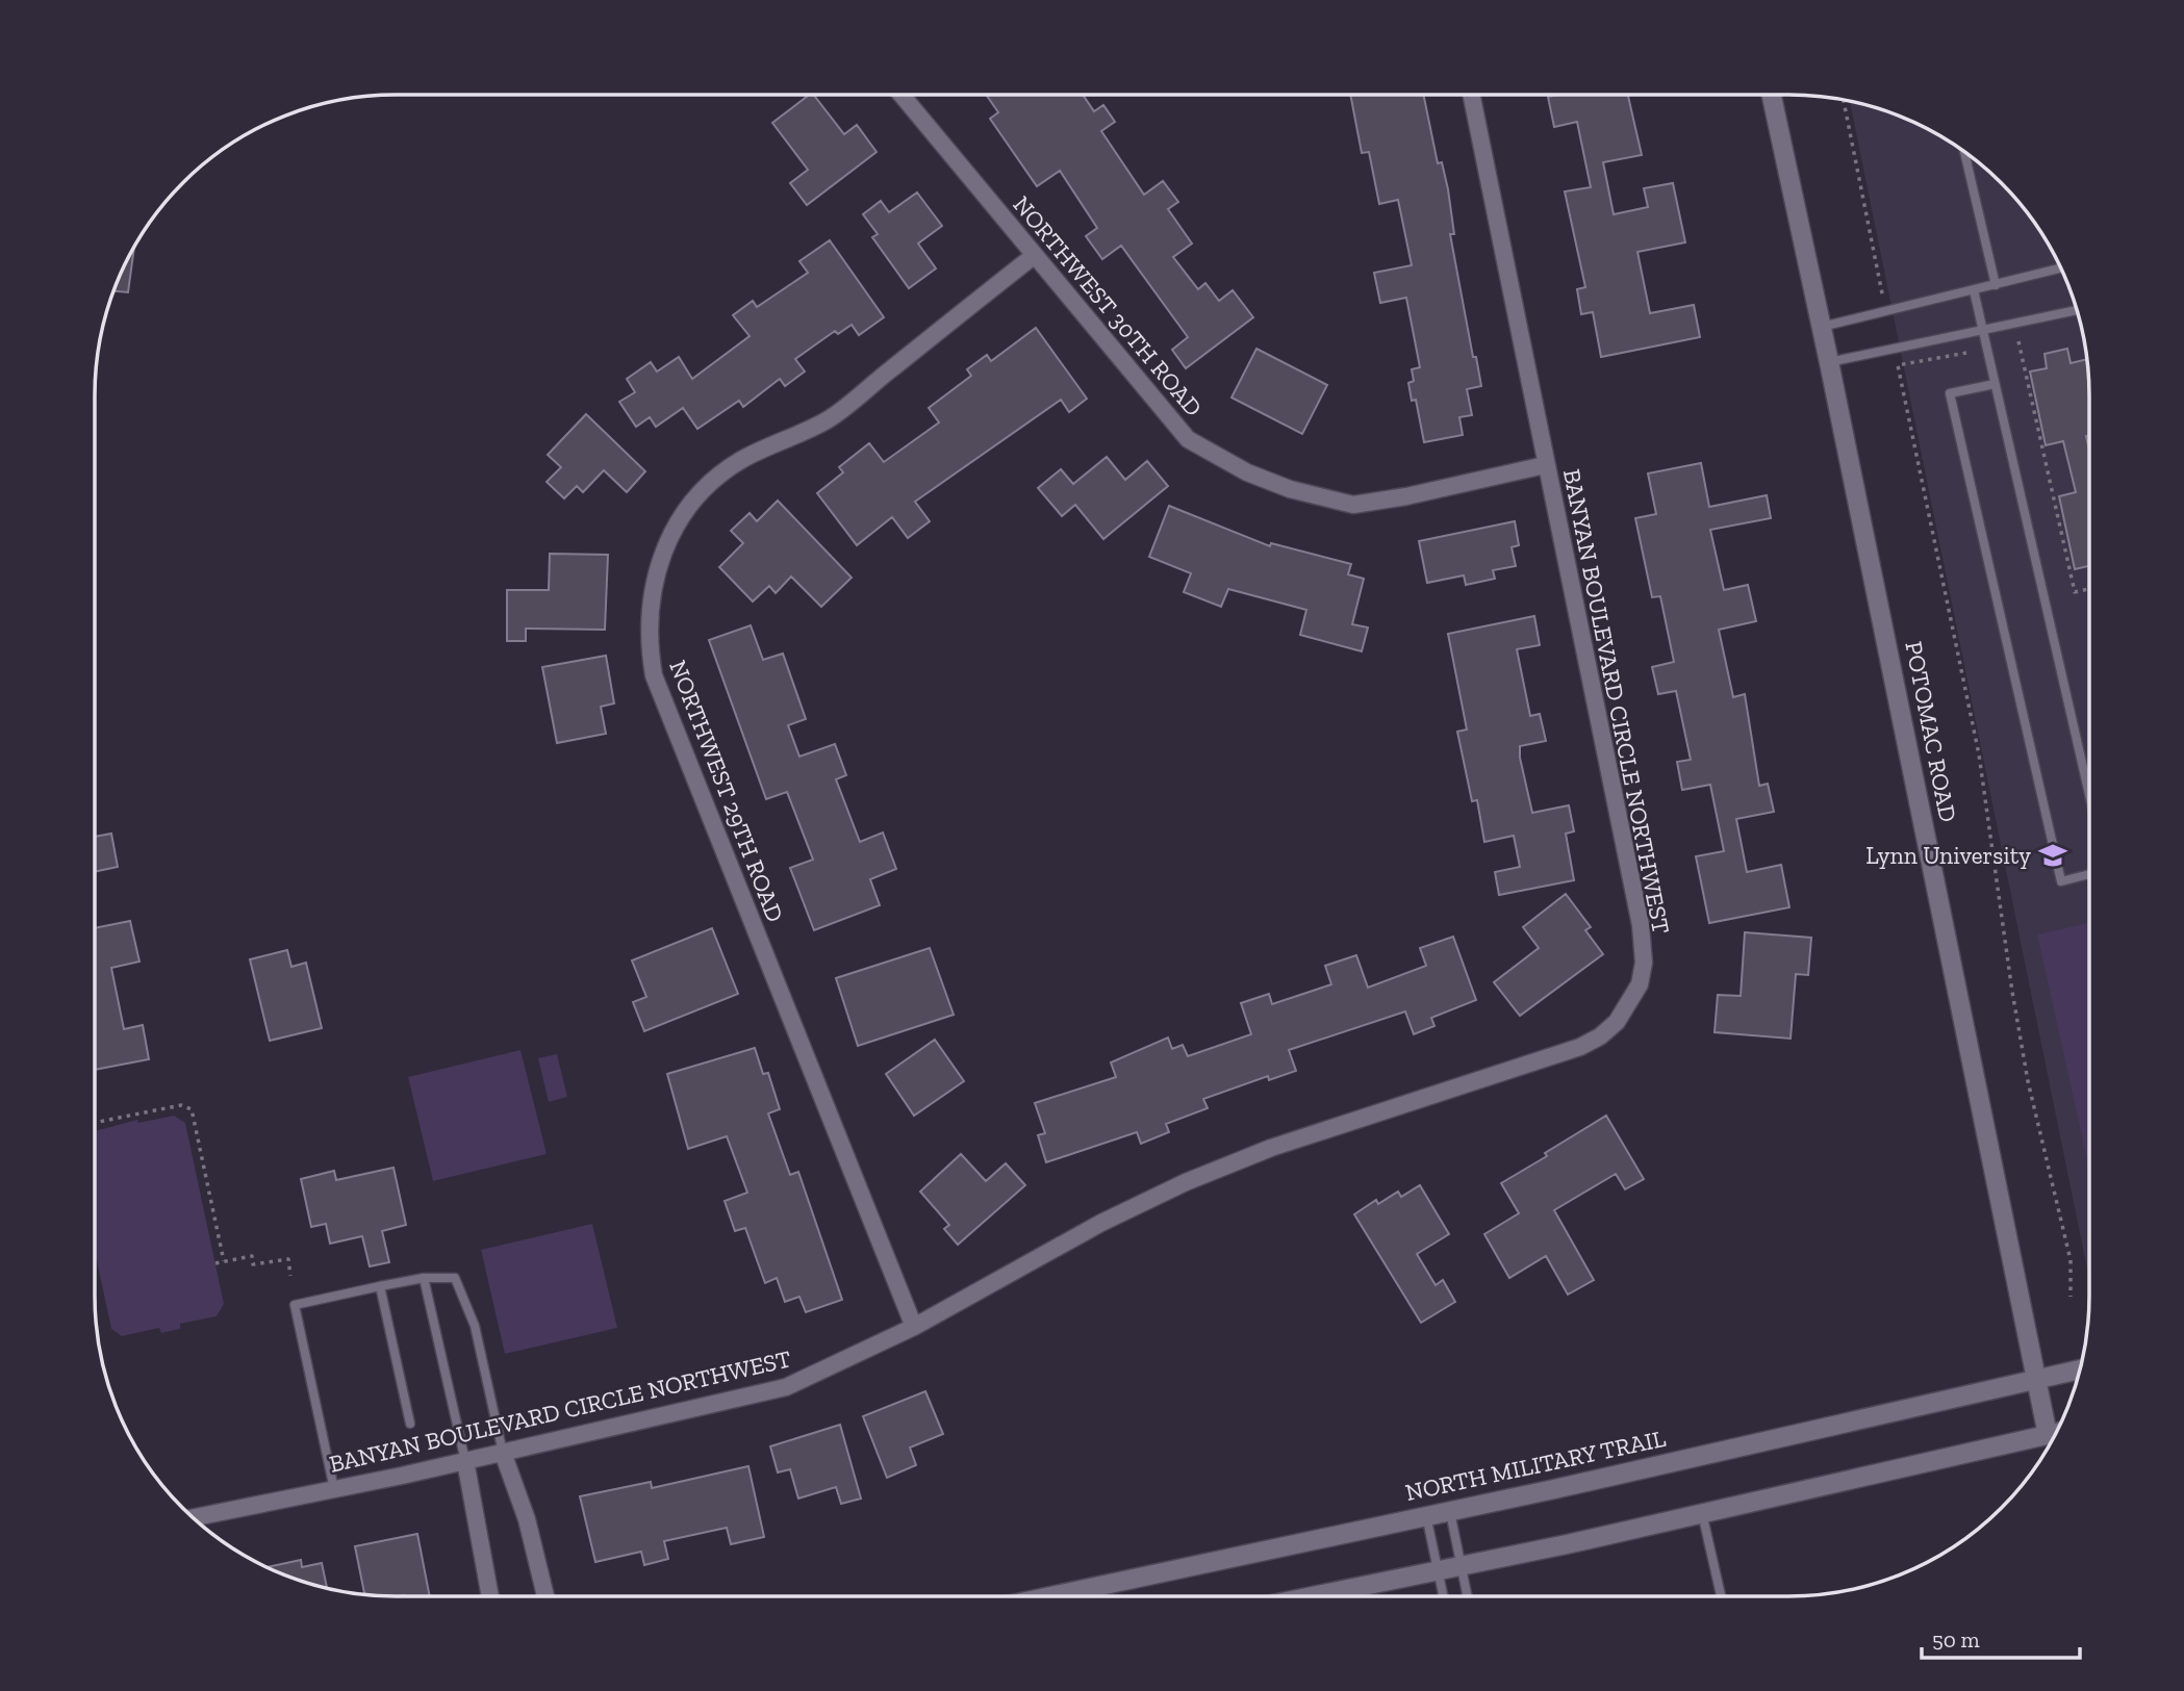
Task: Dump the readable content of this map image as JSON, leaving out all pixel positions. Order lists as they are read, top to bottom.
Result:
{
  "streets": {
    "main road": ["POTOMAC ROAD", "NORTH MILITARY TRAIL"],
    "street": ["NORTHWEST 30TH ROAD", "BANYAN BOULEVARD CIRCLE NORTHWEST", "NORTHWEST 29TH ROAD"]
  },
  "crossings": [
    ["NORTHWEST 30TH ROAD", "BANYAN BOULEVARD CIRCLE NORTHWEST"],
    ["NORTHWEST 30TH ROAD", "NORTHWEST 29TH ROAD"],
    ["BANYAN BOULEVARD CIRCLE NORTHWEST", "NORTHWEST 29TH ROAD"],
    ["POTOMAC ROAD", "NORTH MILITARY TRAIL"]
  ],
  "places": {
    "school or university": ["Lynn University"]
  },
  "scale_bar": "50 m"
}
